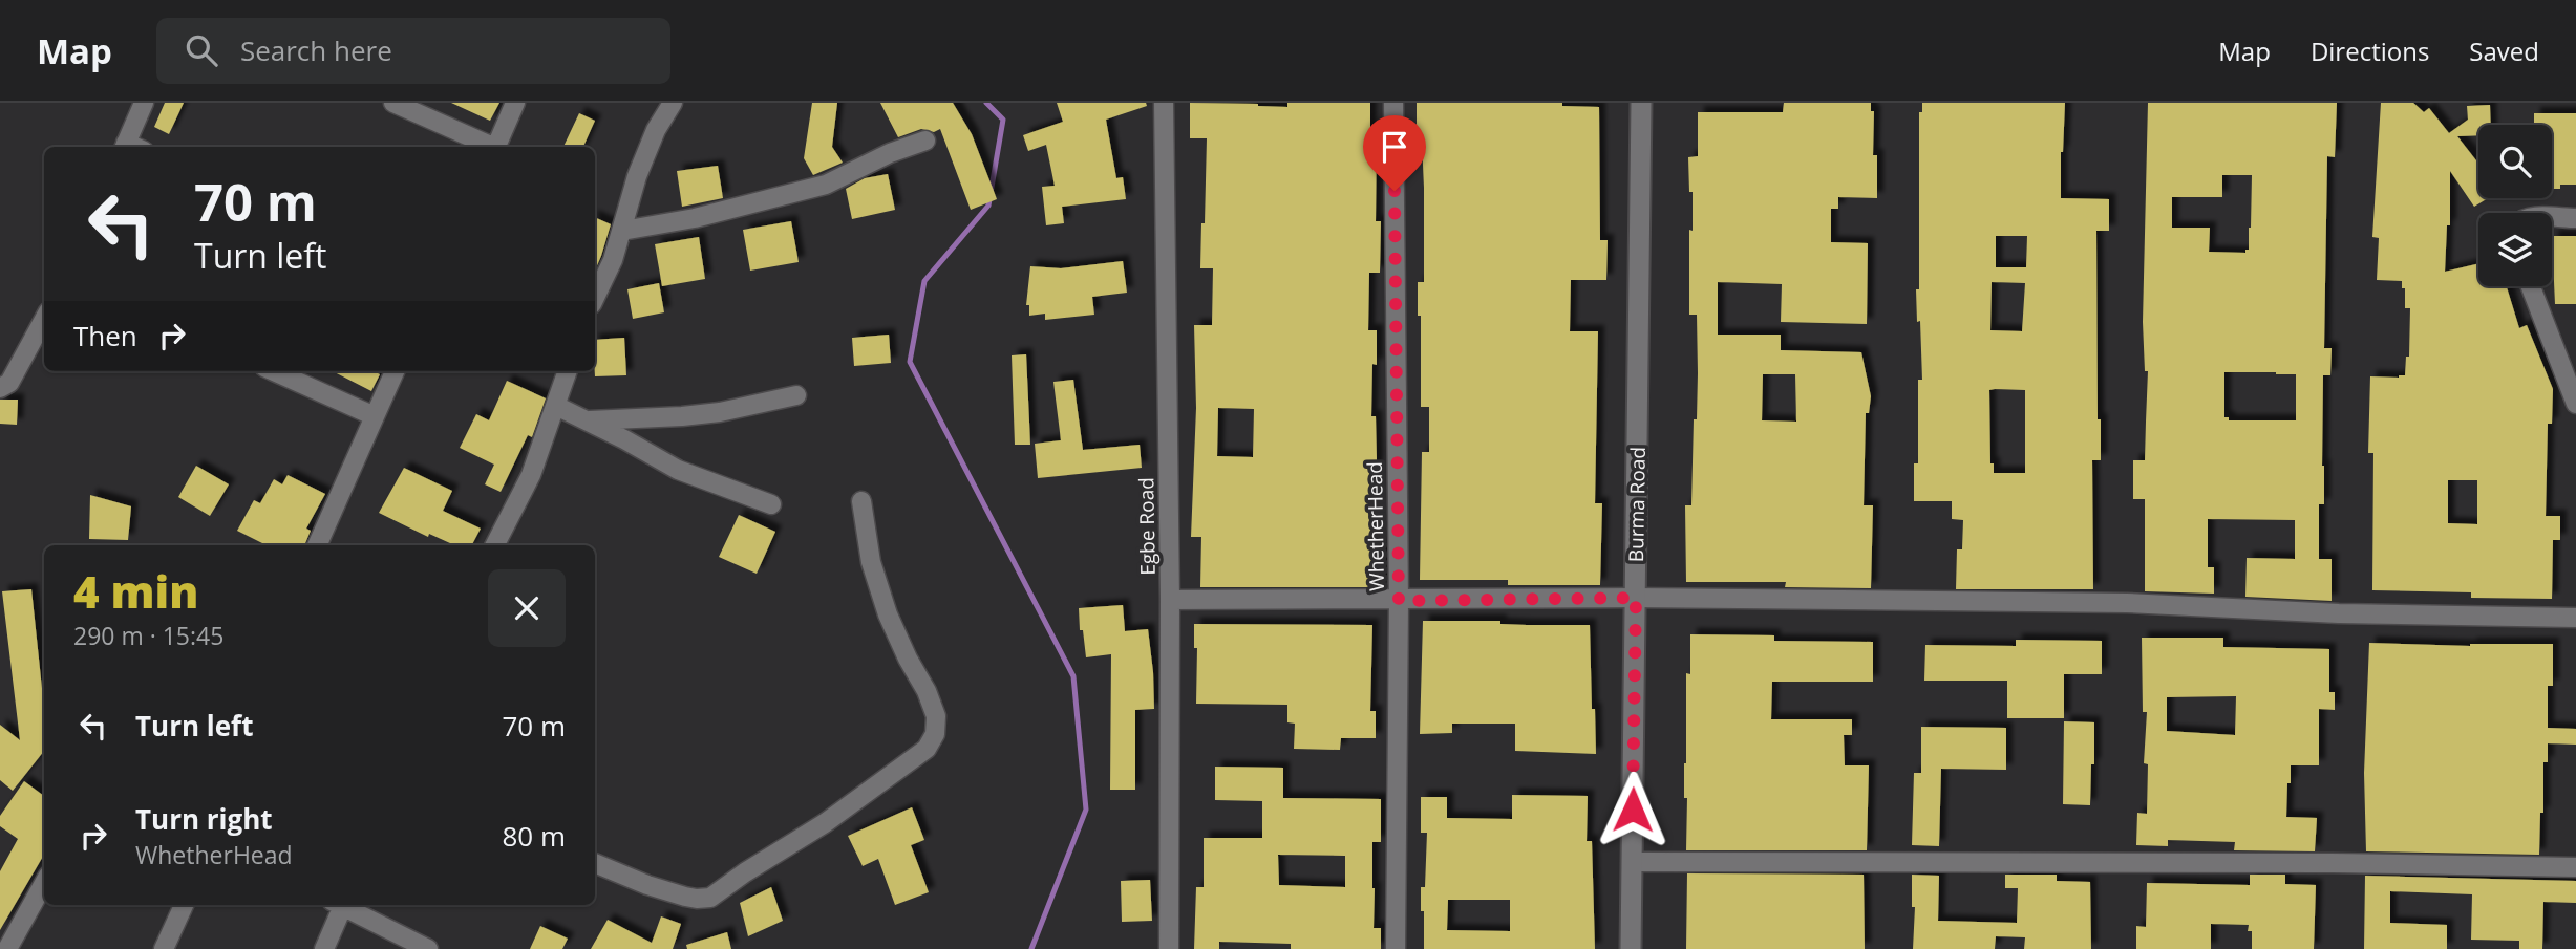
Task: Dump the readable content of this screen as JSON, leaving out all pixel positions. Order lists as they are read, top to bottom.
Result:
{
  "streets": {
    "street": ["Burma Road", "Egbe Road", "WhetherHead"]
  },
  "page": {
    "header": "Map",
    "search": "Search here",
    "nav": ["Map", "Directions", "Saved"],
    "turn": ["70 m", "Turn left"],
    "then": "Then",
    "heading": ["4 min", "290 m · 15:45"],
    "list": [
      {
        "name": "Turn left",
        "value": "70 m"
      },
      {
        "name": "Turn right",
        "note": "WhetherHead",
        "value": "80 m"
      }
    ]
  }
}
